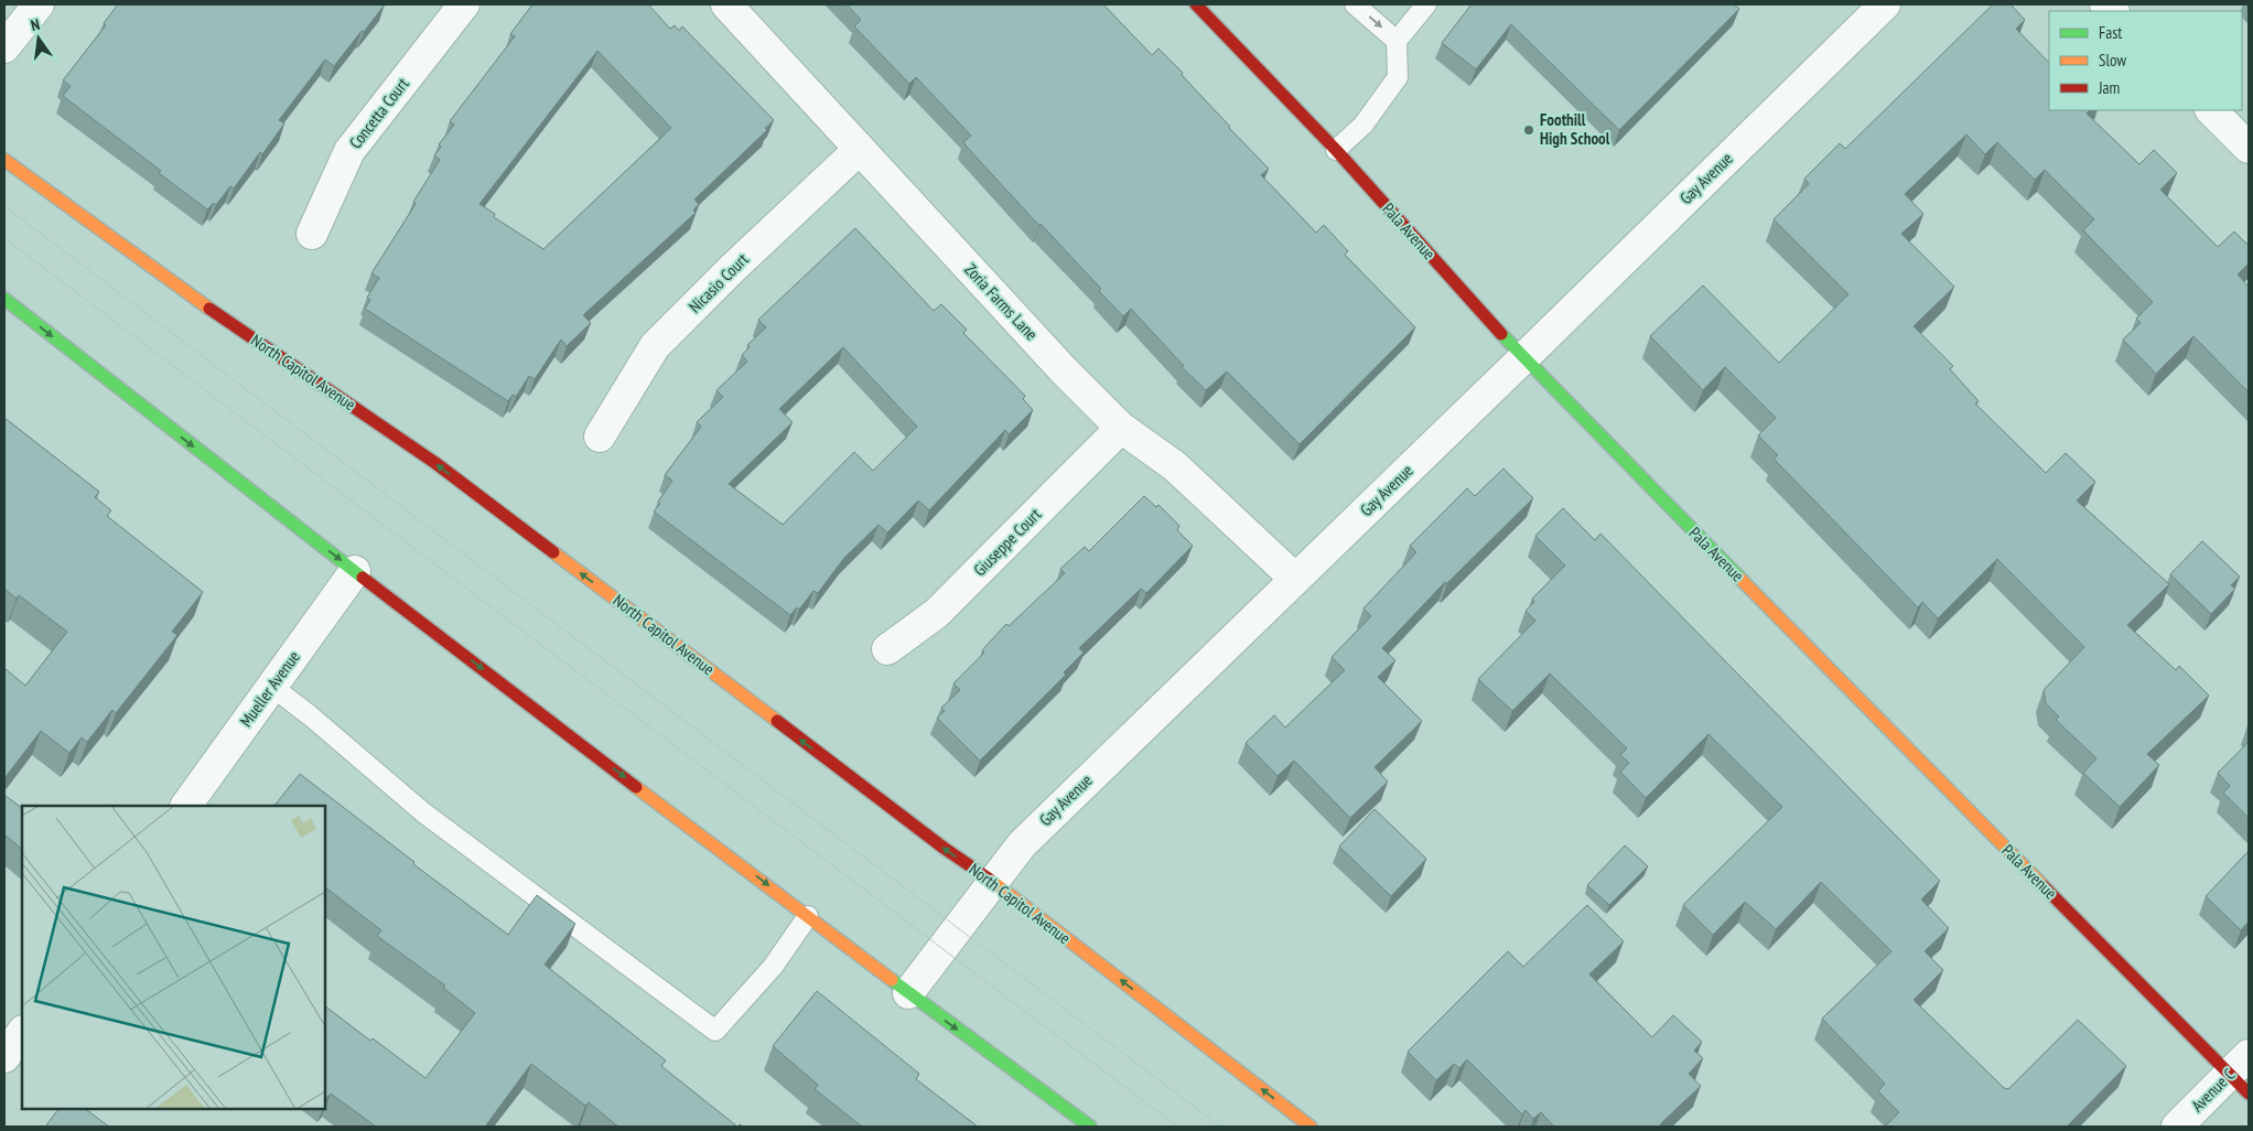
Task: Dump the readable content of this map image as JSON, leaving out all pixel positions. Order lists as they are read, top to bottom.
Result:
{
  "streets": {
    "main road": ["Pala Avenue", "North Capitol Avenue"],
    "street": [
      "Concetta Court",
      "Gay Avenue",
      "Nicasio Court",
      "Zoria Farms Lane",
      "Giuseppe Court",
      "Mueller Avenue",
      "Avenue C"
    ]
  },
  "crossings": [
    ["Gay Avenue", "Pala Avenue"],
    ["Gay Avenue", "Zoria Farms Lane"],
    ["Gay Avenue", "North Capitol Avenue"],
    ["Pala Avenue", "Avenue C"],
    ["Nicasio Court", "Zoria Farms Lane"],
    ["Zoria Farms Lane", "Giuseppe Court"]
  ],
  "one_way": ["North Capitol Avenue"],
  "places": ["Foothill High School"],
  "legend": ["Fast", "Slow", "Jam"],
  "north": "top"
}
